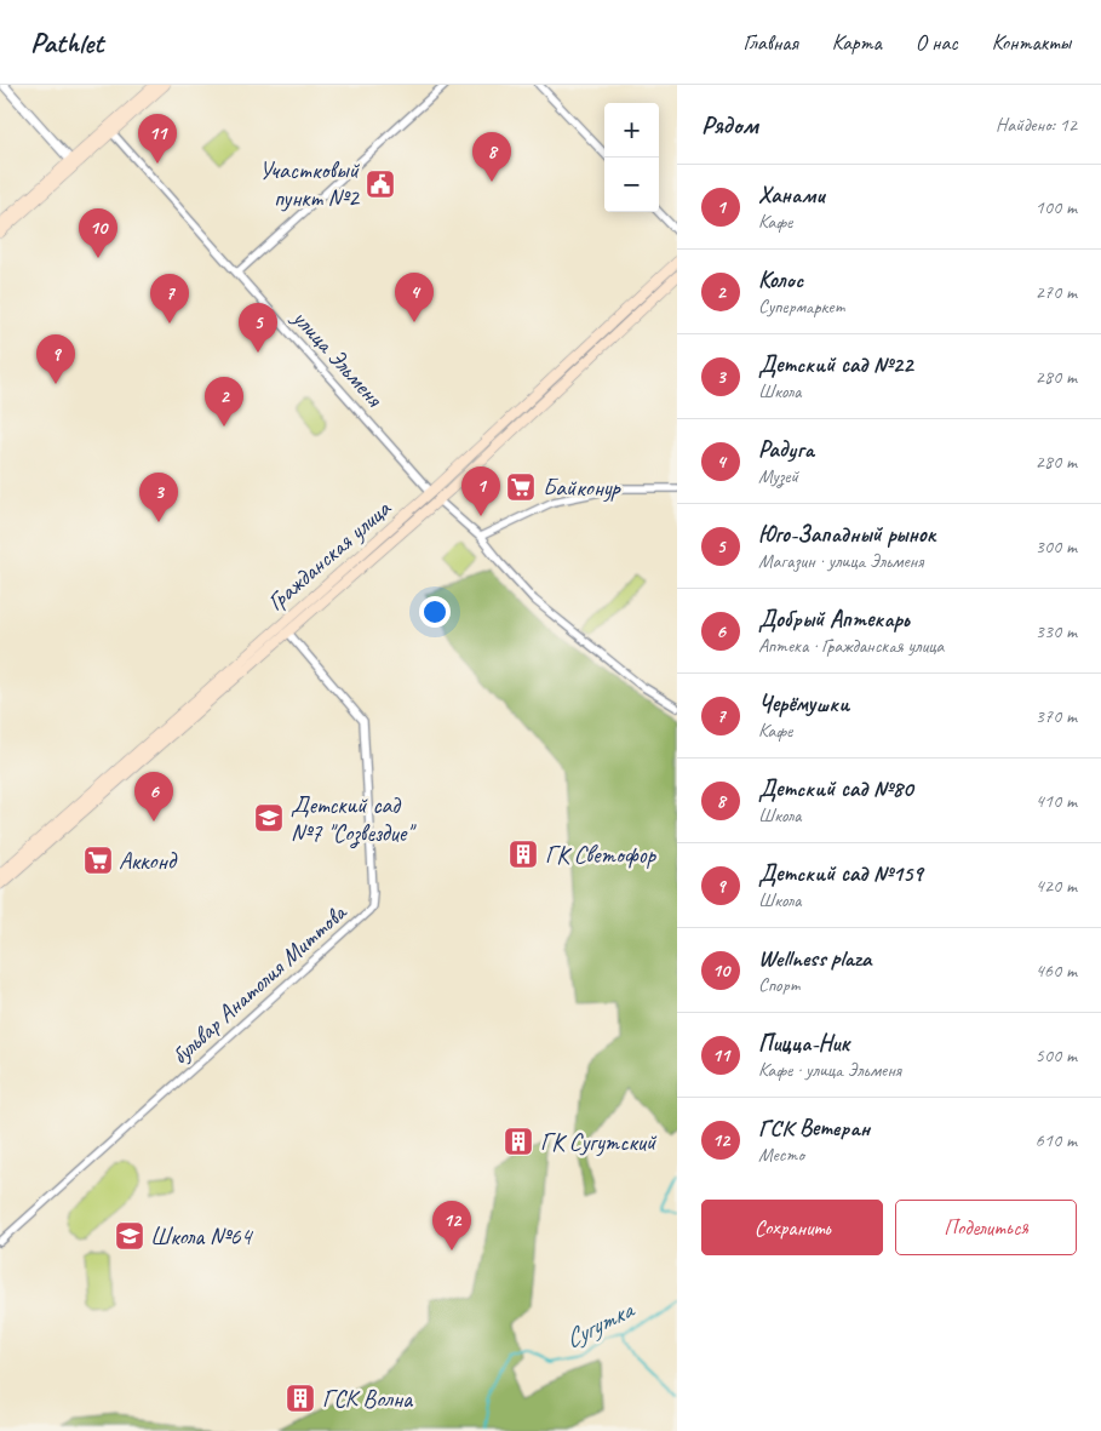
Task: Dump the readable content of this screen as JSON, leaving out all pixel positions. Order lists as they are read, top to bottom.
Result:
{
  "streets": {
    "main road": ["улица Эльменя", "Гражданская улица"],
    "street": ["бульвар Анатолия Миттова"]
  },
  "crossings": [
    ["улица Эльменя", "Гражданская улица"],
    ["Гражданская улица", "бульвар Анатолия Миттова"]
  ],
  "water": ["Сугутка"],
  "places": {
    "public building": ["Участковый пункт №2"],
    "supermarket": ["Байконур", "Акконд"],
    "school or university": ["Детский сад №7 \"Созвездие\"", "Школа №64"],
    "building": ["ГК Светофор", "ГК Сугутский", "ГСК Волна"]
  },
  "page": {
    "header": "Pathlet",
    "nav": [
      "Главная",
      "Карта",
      "О нас",
      "Контакты"
    ],
    "heading": ["Рядом", "Найдено: 12"],
    "map_buttons": ["+", "−"],
    "pins": [
      "11",
      "8",
      "10",
      "4",
      "7",
      "5",
      "9",
      "2",
      "1",
      "3",
      "6",
      "12"
    ],
    "list": [
      {
        "mark": "1",
        "name": "Ханами",
        "note": "Кафе",
        "value": "100 m"
      },
      {
        "mark": "2",
        "name": "Колос",
        "note": "Супермаркет",
        "value": "270 m"
      },
      {
        "mark": "3",
        "name": "Детский сад №22",
        "note": "Школа",
        "value": "280 m"
      },
      {
        "mark": "4",
        "name": "Радуга",
        "note": "Музей",
        "value": "280 m"
      },
      {
        "mark": "5",
        "name": "Юго-Западный рынок",
        "note": "Магазин · улица Эльменя",
        "value": "300 m"
      },
      {
        "mark": "6",
        "name": "Добрый Аптекарь",
        "note": "Аптека · Гражданская улица",
        "value": "330 m"
      },
      {
        "mark": "7",
        "name": "Черёмушки",
        "note": "Кафе",
        "value": "370 m"
      },
      {
        "mark": "8",
        "name": "Детский сад №80",
        "note": "Школа",
        "value": "410 m"
      },
      {
        "mark": "9",
        "name": "Детский сад №159",
        "note": "Школа",
        "value": "420 m"
      },
      {
        "mark": "10",
        "name": "Wellness plaza",
        "note": "Спорт",
        "value": "460 m"
      },
      {
        "mark": "11",
        "name": "Пицца-Ник",
        "note": "Кафе · улица Эльменя",
        "value": "500 m"
      },
      {
        "mark": "12",
        "name": "ГСК Ветеран",
        "note": "Место",
        "value": "610 m"
      }
    ],
    "buttons": ["Сохранить", "Поделиться"]
  }
}
